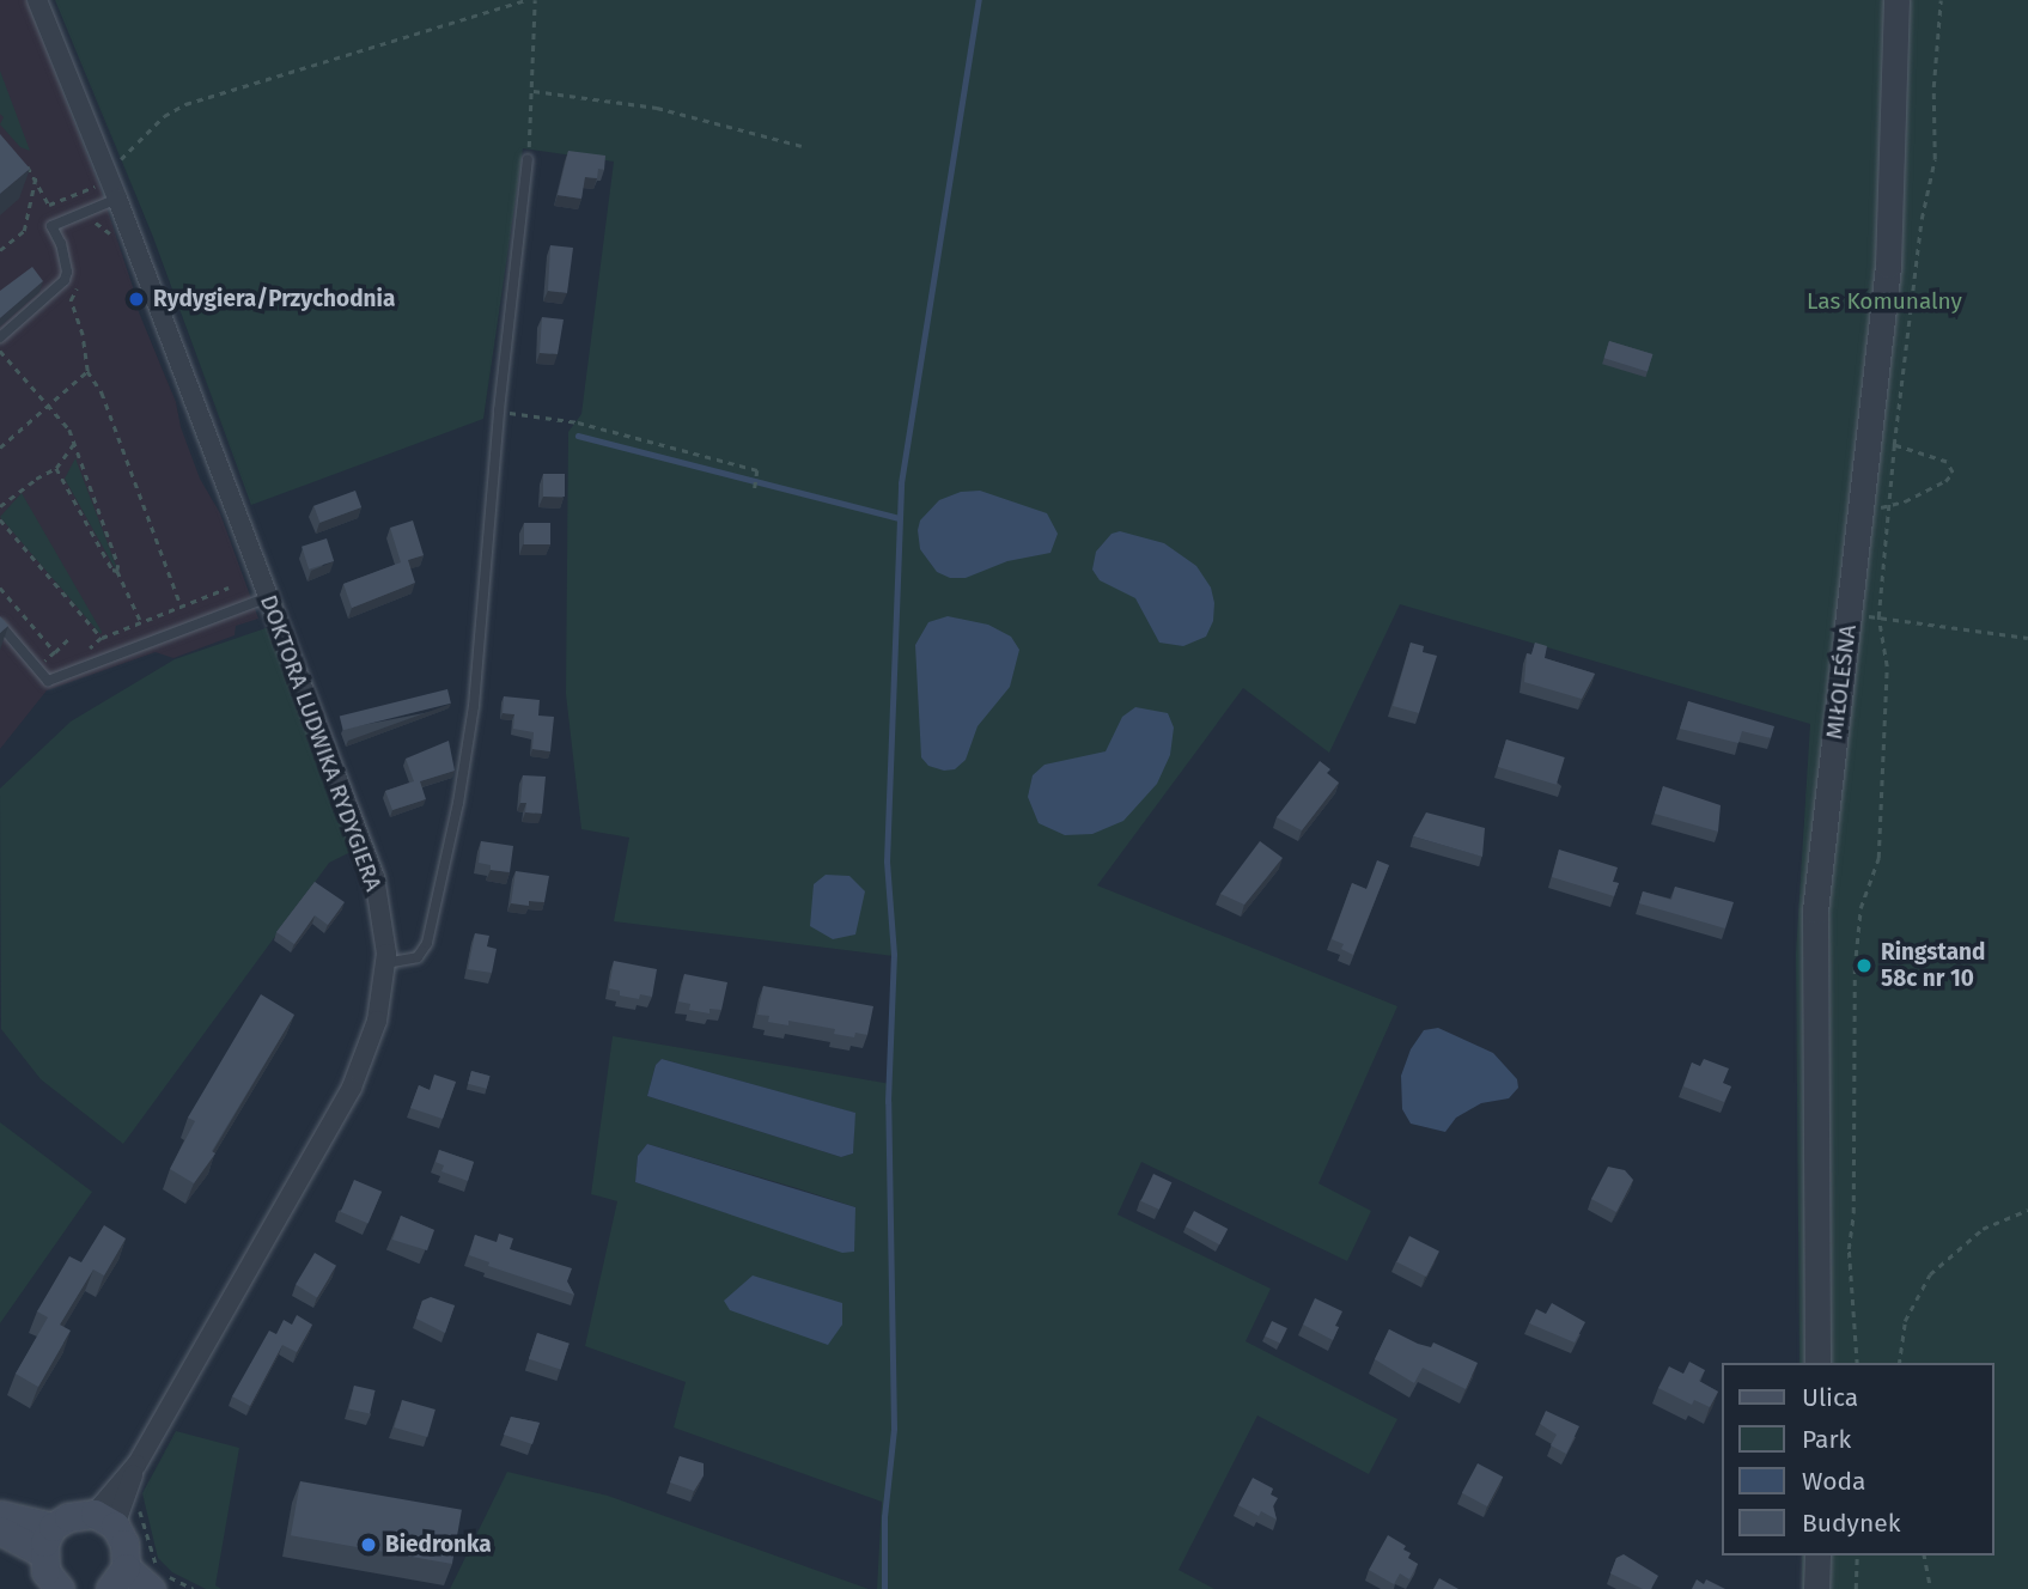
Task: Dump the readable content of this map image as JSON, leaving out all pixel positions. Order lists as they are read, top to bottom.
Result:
{
  "streets": {
    "street": ["MIŁOLEŚNA", "DOKTORA LUDWIKA RYDYGIERA"]
  },
  "parks": ["Las Komunalny"],
  "places": ["Rydygiera/Przychodnia", "Ringstand 58c nr 10", "Biedronka"],
  "legend": [
    "Ulica",
    "Park",
    "Woda",
    "Budynek"
  ]
}
